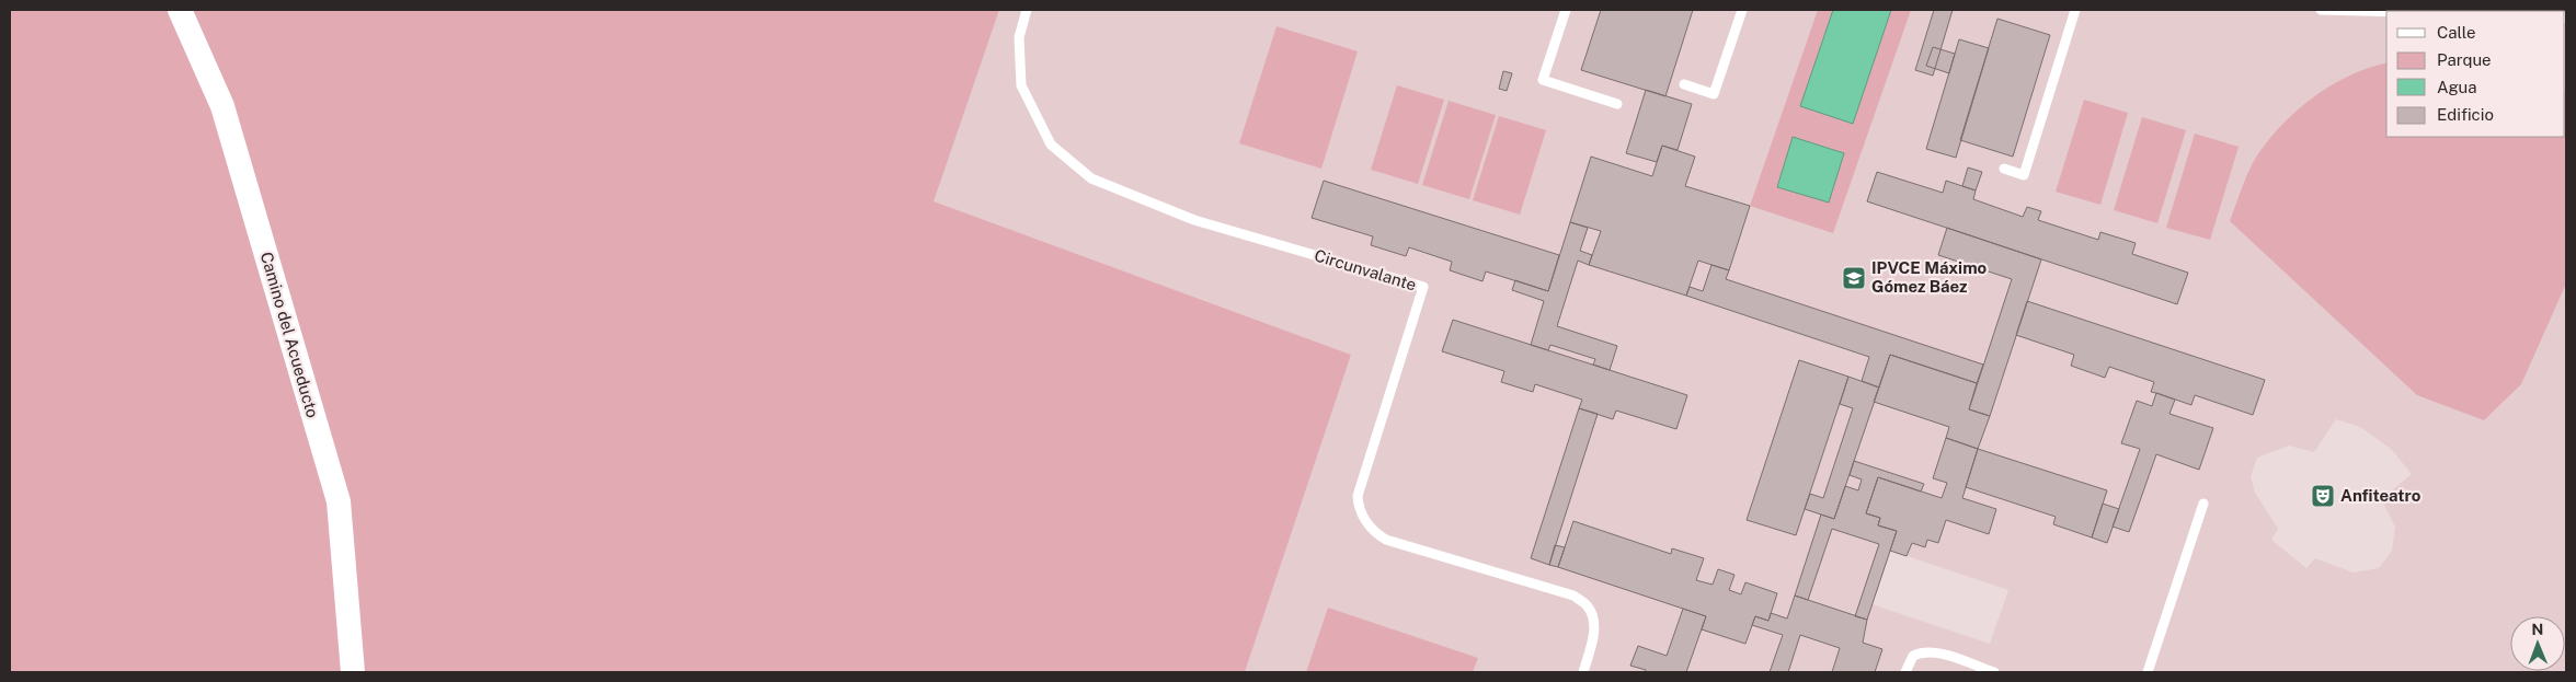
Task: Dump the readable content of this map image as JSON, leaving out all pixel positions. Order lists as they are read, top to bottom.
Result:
{
  "streets": {
    "street": ["Camino del Acueducto"],
    "lane": ["Circunvalante"]
  },
  "places": {
    "school or university": ["IPVCE Máximo Gómez Báez"],
    "theatre": ["Anfiteatro"]
  },
  "legend": [
    "Calle",
    "Parque",
    "Agua",
    "Edificio"
  ],
  "north": "top"
}
